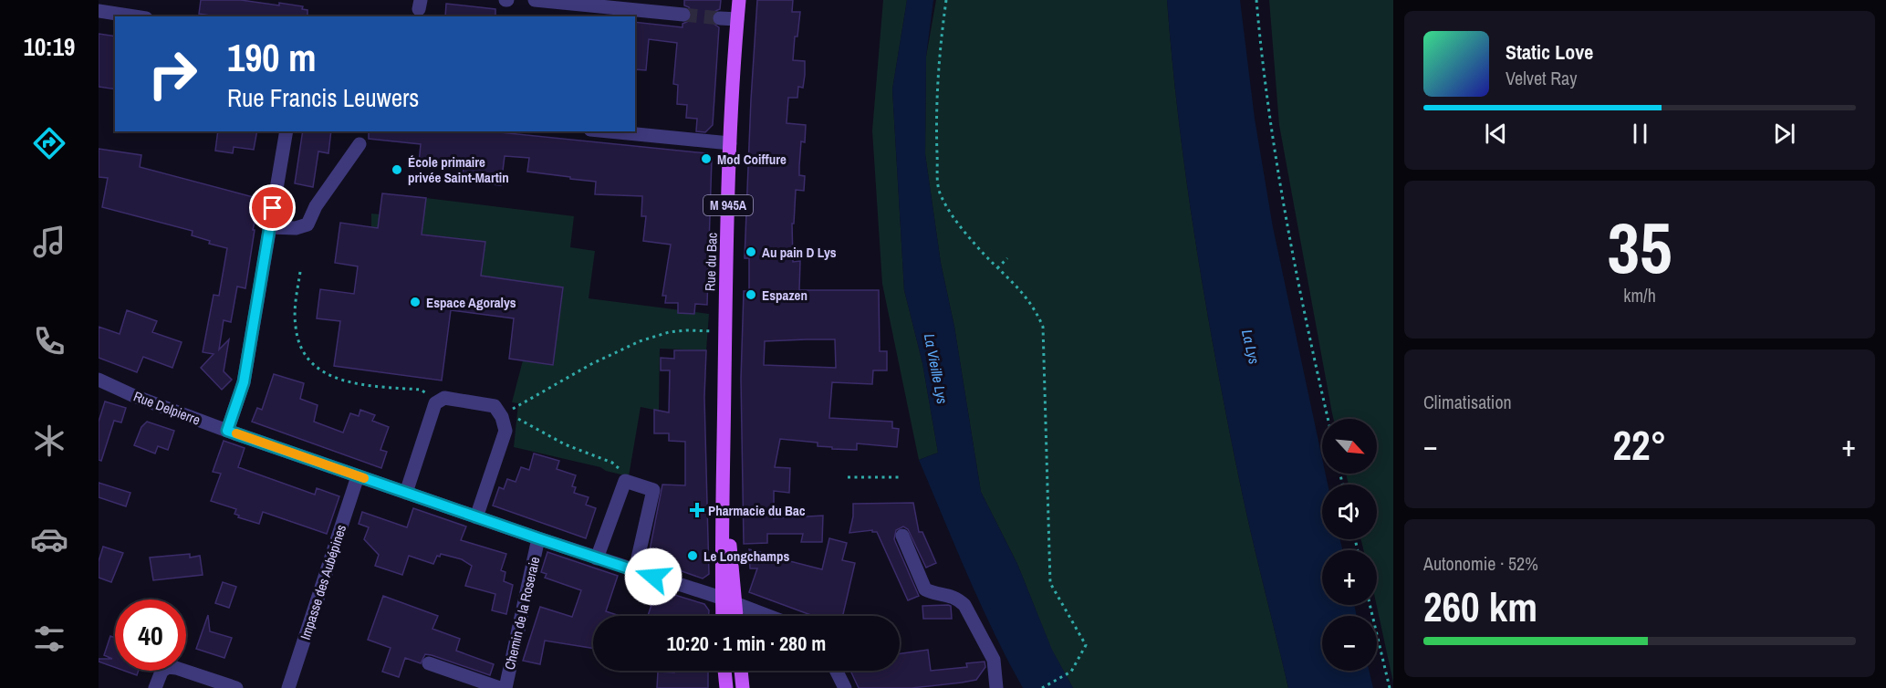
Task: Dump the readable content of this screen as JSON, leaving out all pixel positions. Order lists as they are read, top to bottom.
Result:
{
  "streets": {
    "main road": ["M 945A", "Rue du Bac"],
    "street": ["Rue Delpierre", "Impasse des Aubépines", "Chemin de la Roseraie"]
  },
  "crossings": [
    ["M 945A", "Rue du Bac"],
    ["M 945A", "Rue Delpierre"],
    ["Rue du Bac", "Rue Delpierre"],
    ["Rue Delpierre", "Impasse des Aubépines"],
    ["Rue Delpierre", "Chemin de la Roseraie"]
  ],
  "water": ["La Lys", "La Vieille Lys"],
  "places": {
    "other": [
      "Mod Coiffure",
      "École primaire privée Saint-Martin",
      "Au pain D Lys",
      "Espazen",
      "Espace Agoralys",
      "Le Longchamps"
    ],
    "health": ["Pharmacie du Bac"]
  },
  "north": "bottom right",
  "page": {
    "tabs": "10:19",
    "turn": ["190 m", "Rue Francis Leuwers"],
    "song": ["Static Love", "Velvet Ray"],
    "tile": [
      ["35", "km/h"],
      "Climatisation",
      ["Autonomie · 52%", "260 km"]
    ],
    "map_buttons": ["+", "−"],
    "heat": ["−", "22°", "+"],
    "limit": "40",
    "trip": "10:20 · 1 min · 280 m"
  }
}
